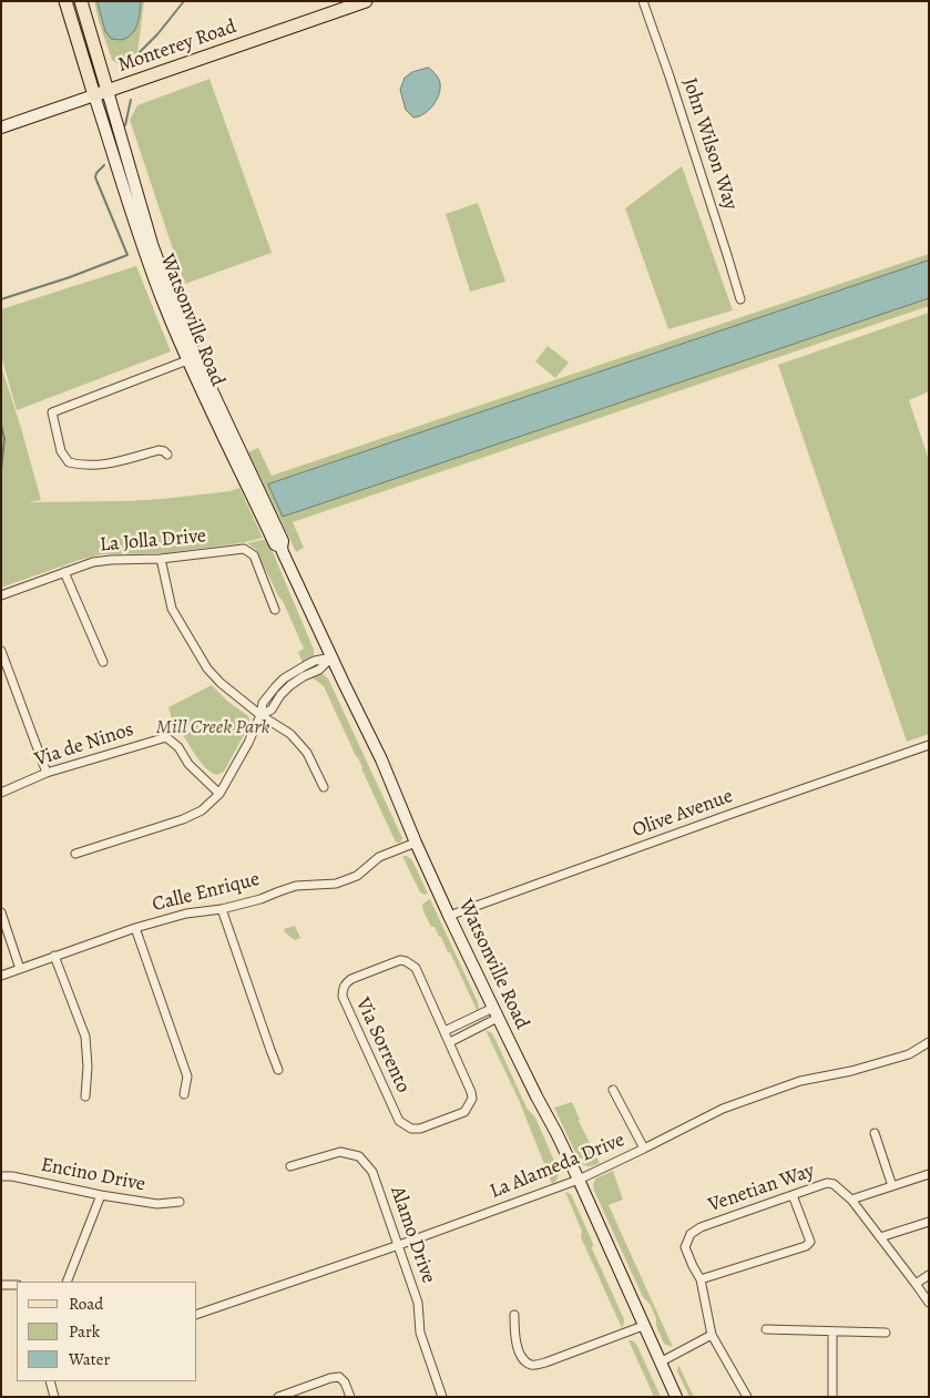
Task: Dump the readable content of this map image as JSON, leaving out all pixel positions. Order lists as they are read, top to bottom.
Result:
{
  "streets": {
    "main road": ["Monterey Road", "Watsonville Road"],
    "street": [
      "John Wilson Way",
      "La Jolla Drive",
      "Via de Ninos",
      "Olive Avenue",
      "Calle Enrique",
      "Via Sorrento",
      "La Alameda Drive",
      "Encino Drive",
      "Venetian Way",
      "Alamo Drive"
    ]
  },
  "crossings": [
    ["Monterey Road", "Watsonville Road"],
    ["Watsonville Road", "Olive Avenue"],
    ["Watsonville Road", "Calle Enrique"],
    ["Watsonville Road", "La Alameda Drive"],
    ["La Alameda Drive", "Alamo Drive"]
  ],
  "parks": ["Mill Creek Park"],
  "legend": ["Road", "Park", "Water"]
}
